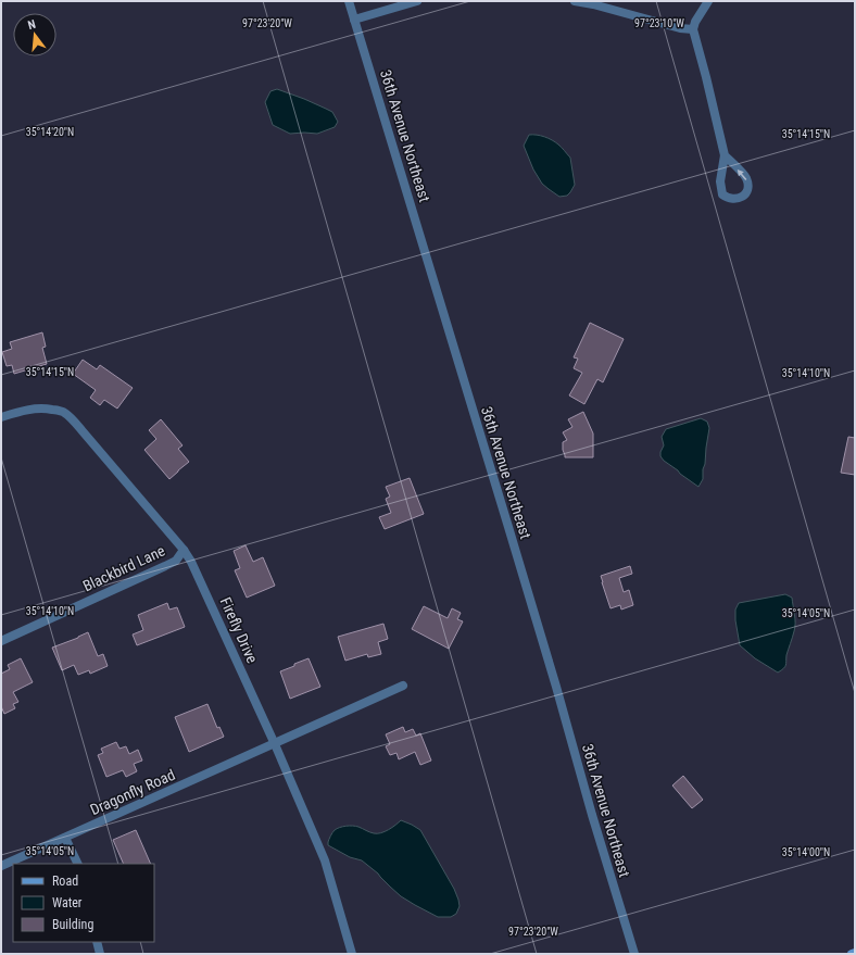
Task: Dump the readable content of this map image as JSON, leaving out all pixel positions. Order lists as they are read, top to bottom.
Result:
{
  "streets": {
    "street": [
      "36th Avenue Northeast",
      "Blackbird Lane",
      "Firefly Drive",
      "Dragonfly Road"
    ]
  },
  "crossings": [
    ["Blackbird Lane", "Firefly Drive"],
    ["Firefly Drive", "Dragonfly Road"]
  ],
  "legend": ["Road", "Water", "Building"],
  "north": "top",
  "coordinates": [
    "97°23'20\"W",
    "97°23'10\"W",
    "35°14'20\"N",
    "35°14'15\"N",
    "35°14'10\"N",
    "35°14'05\"N",
    "35°14'00\"N"
  ]
}
